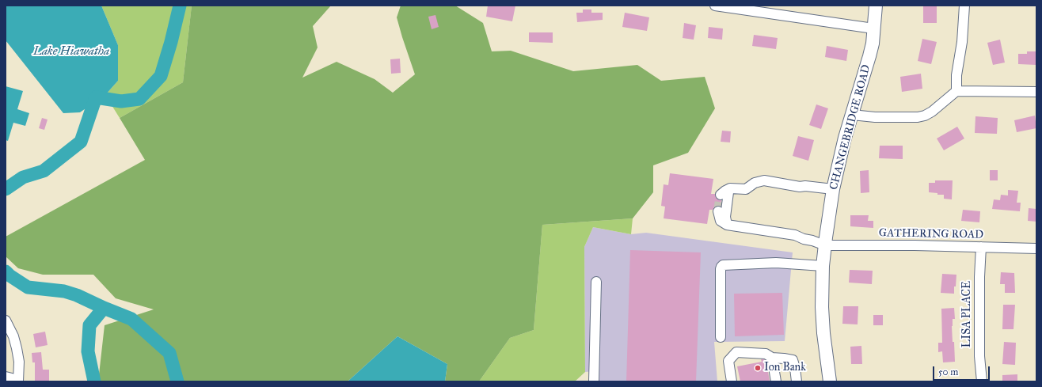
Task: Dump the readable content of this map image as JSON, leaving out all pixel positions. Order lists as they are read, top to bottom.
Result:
{
  "streets": {
    "main road": ["CHANGEBRIDGE ROAD"],
    "street": ["GATHERING ROAD", "LISA PLACE"]
  },
  "crossings": [
    ["CHANGEBRIDGE ROAD", "GATHERING ROAD"],
    ["GATHERING ROAD", "LISA PLACE"]
  ],
  "water": ["Lake Hiawatha"],
  "places": ["Ion Bank"],
  "scale_bar": "50 m"
}
